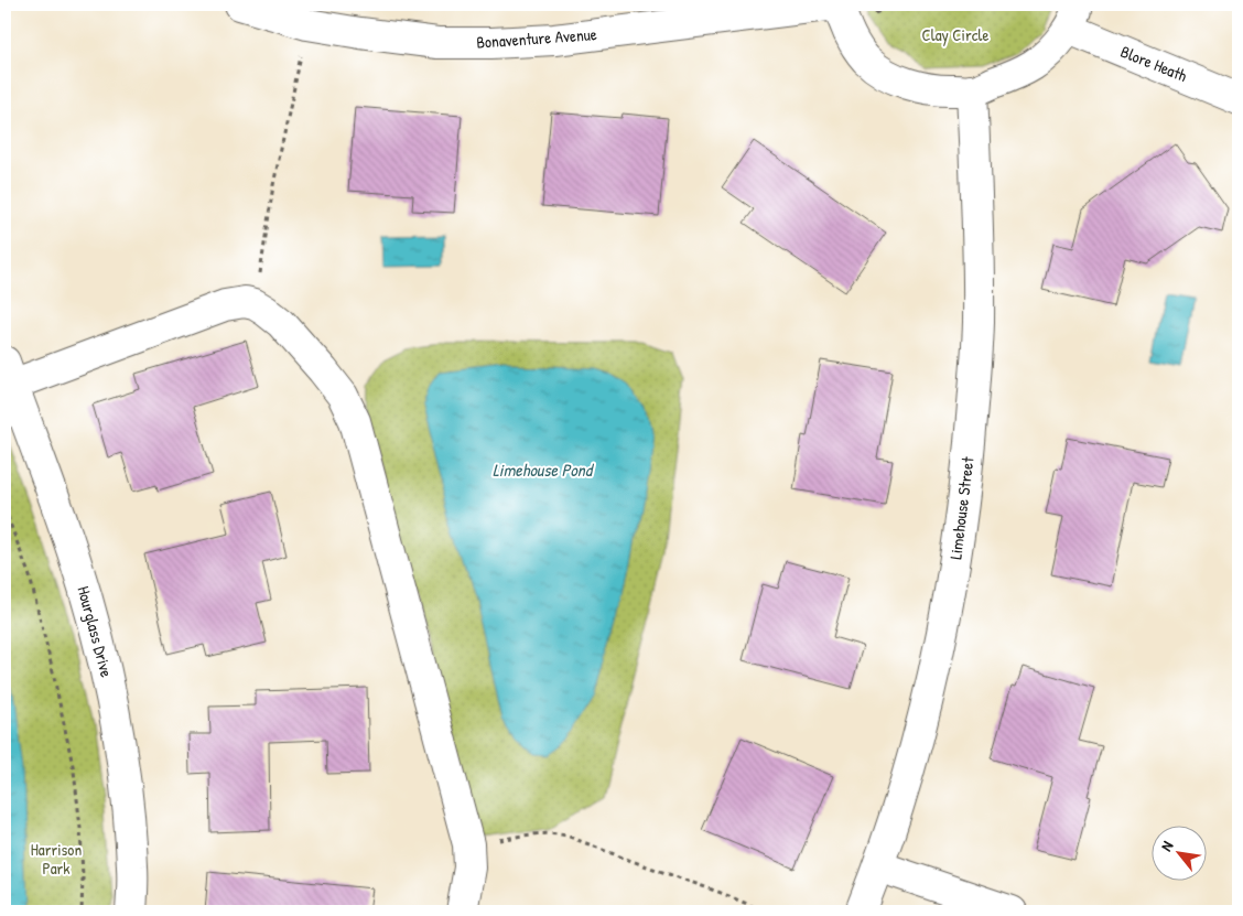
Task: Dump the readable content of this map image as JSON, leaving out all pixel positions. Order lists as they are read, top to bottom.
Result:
{
  "streets": {
    "street": [
      "Bonaventure Avenue",
      "Blore Heath",
      "Limehouse Street",
      "Hourglass Drive"
    ]
  },
  "water": ["Limehouse Pond"],
  "parks": ["Clay Circle", "Harrison Park"],
  "north": "top left"
}
